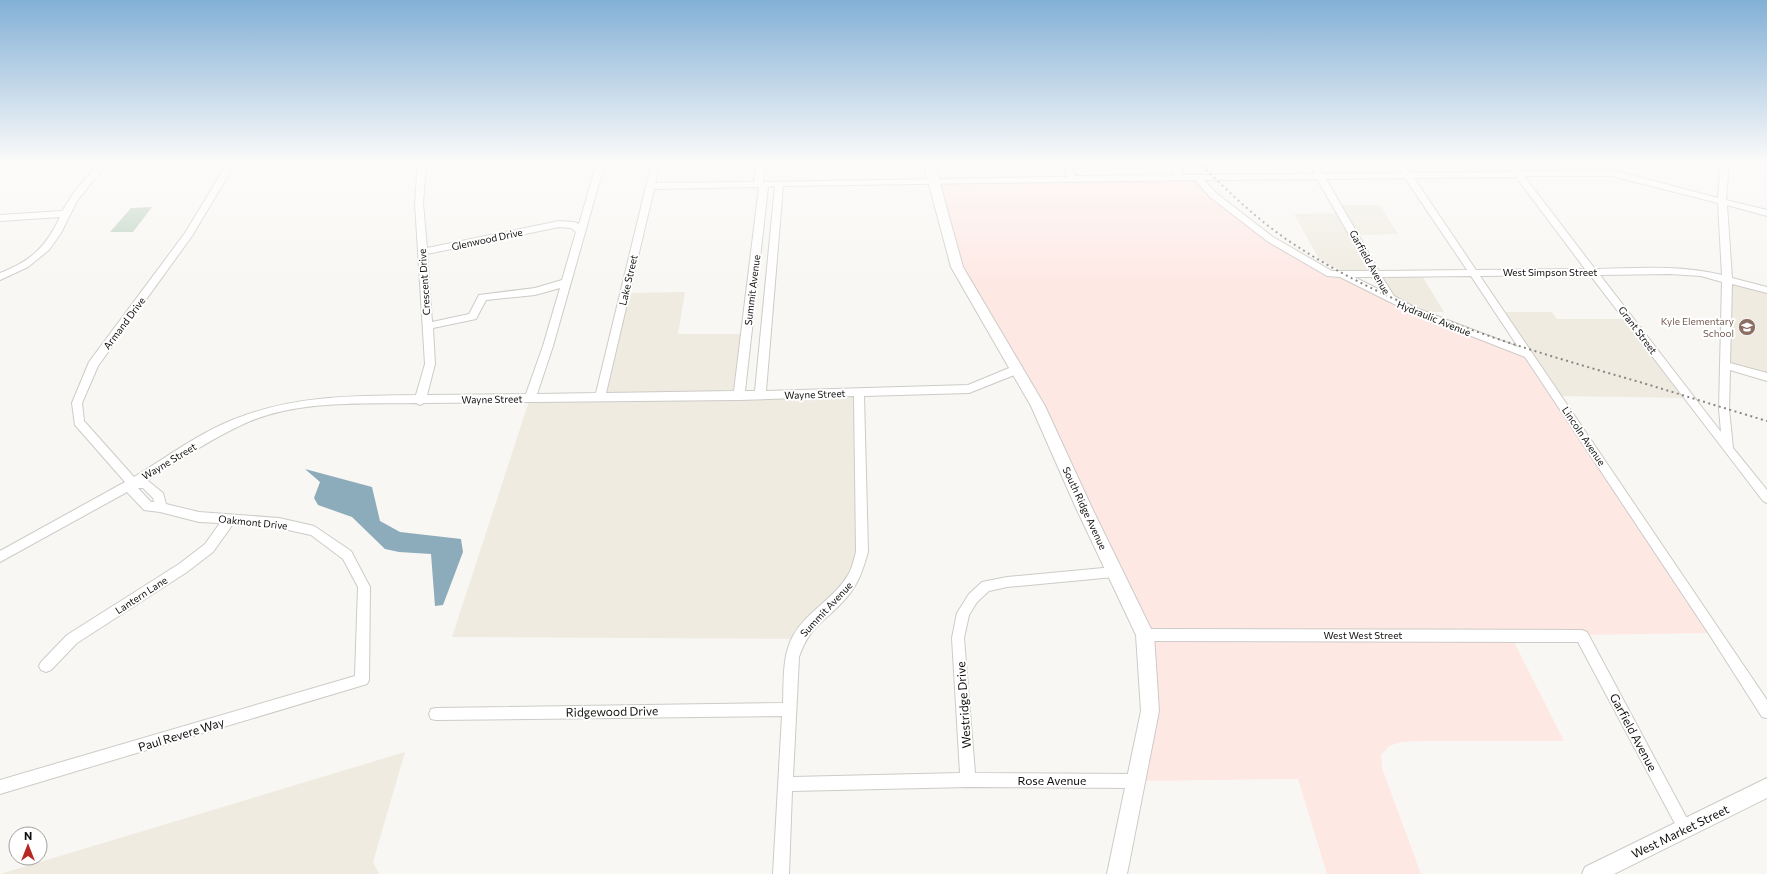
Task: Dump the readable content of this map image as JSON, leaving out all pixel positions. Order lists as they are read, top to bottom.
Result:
{
  "streets": {
    "street": [
      "Glenwood Drive",
      "Garfield Avenue",
      "West Simpson Street",
      "Lake Street",
      "Crescent Drive",
      "Summit Avenue",
      "Hydraulic Avenue",
      "Armand Drive",
      "Grant Street",
      "Wayne Street",
      "Lincoln Avenue",
      "South Ridge Avenue",
      "Oakmont Drive",
      "Lantern Lane",
      "West West Street",
      "Westridge Drive",
      "Ridgewood Drive",
      "Paul Revere Way",
      "Rose Avenue",
      "West Market Street"
    ]
  },
  "crossings": [
    ["Glenwood Drive", "Crescent Drive"],
    ["Garfield Avenue", "West Simpson Street"],
    ["Garfield Avenue", "Hydraulic Avenue"],
    ["Garfield Avenue", "West West Street"],
    ["Garfield Avenue", "West Market Street"],
    ["West Simpson Street", "Hydraulic Avenue"],
    ["West Simpson Street", "Grant Street"],
    ["West Simpson Street", "Lincoln Avenue"],
    ["Lake Street", "Wayne Street"],
    ["Crescent Drive", "Wayne Street"],
    ["Summit Avenue", "Wayne Street"],
    ["Summit Avenue", "Ridgewood Drive"],
    ["Hydraulic Avenue", "Lincoln Avenue"],
    ["Armand Drive", "Wayne Street"],
    ["Armand Drive", "Oakmont Drive"],
    ["Wayne Street", "South Ridge Avenue"],
    ["Wayne Street", "Oakmont Drive"],
    ["South Ridge Avenue", "West West Street"],
    ["South Ridge Avenue", "Westridge Drive"],
    ["South Ridge Avenue", "Rose Avenue"],
    ["Oakmont Drive", "Lantern Lane"],
    ["Oakmont Drive", "Paul Revere Way"],
    ["Westridge Drive", "Rose Avenue"]
  ],
  "places": {
    "school or university": ["Kyle Elementary School"]
  },
  "north": "top"
}
